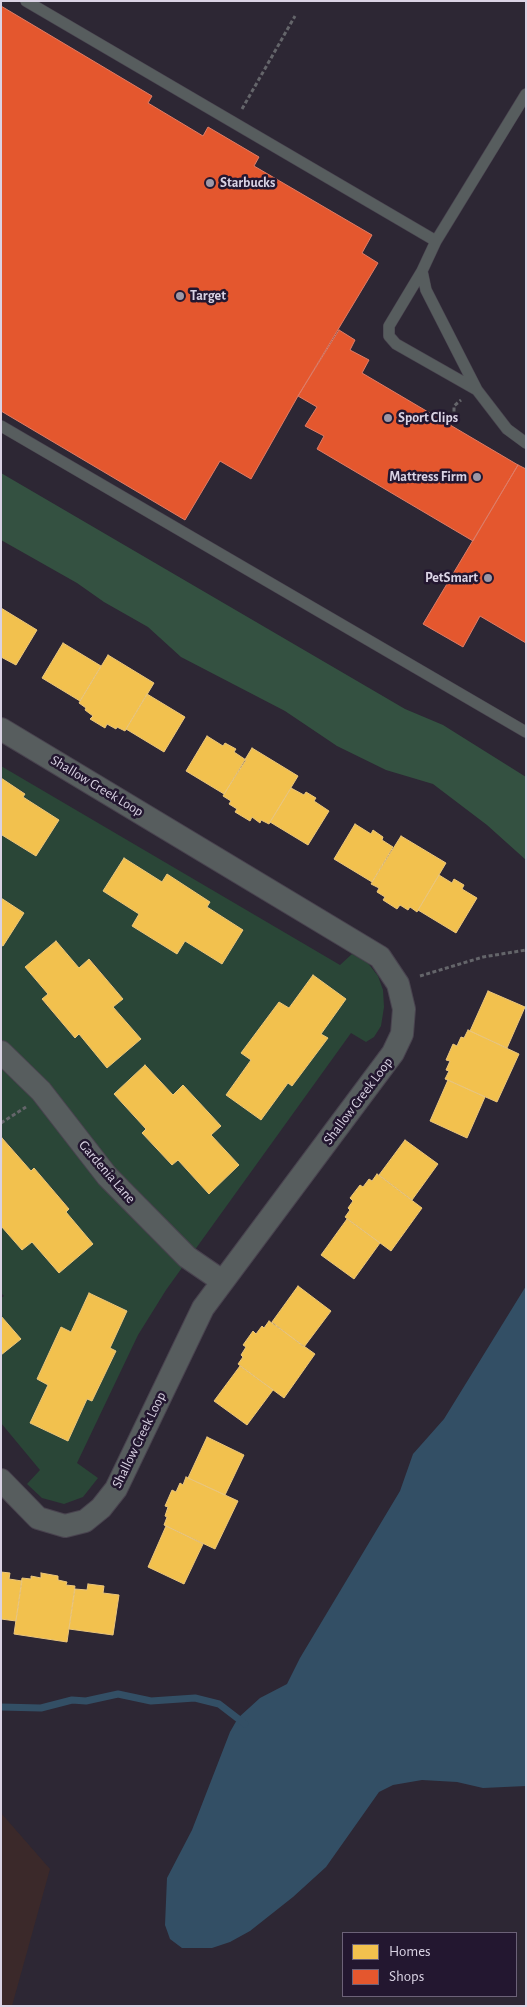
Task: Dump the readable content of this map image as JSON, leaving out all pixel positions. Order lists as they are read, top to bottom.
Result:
{
  "streets": {
    "street": ["Shallow Creek Loop", "Gardenia Lane"]
  },
  "crossings": [
    ["Shallow Creek Loop", "Gardenia Lane"]
  ],
  "places": [
    "Starbucks",
    "Target",
    "Sport Clips",
    "Mattress Firm",
    "PetSmart"
  ],
  "legend": ["Homes", "Shops"]
}
